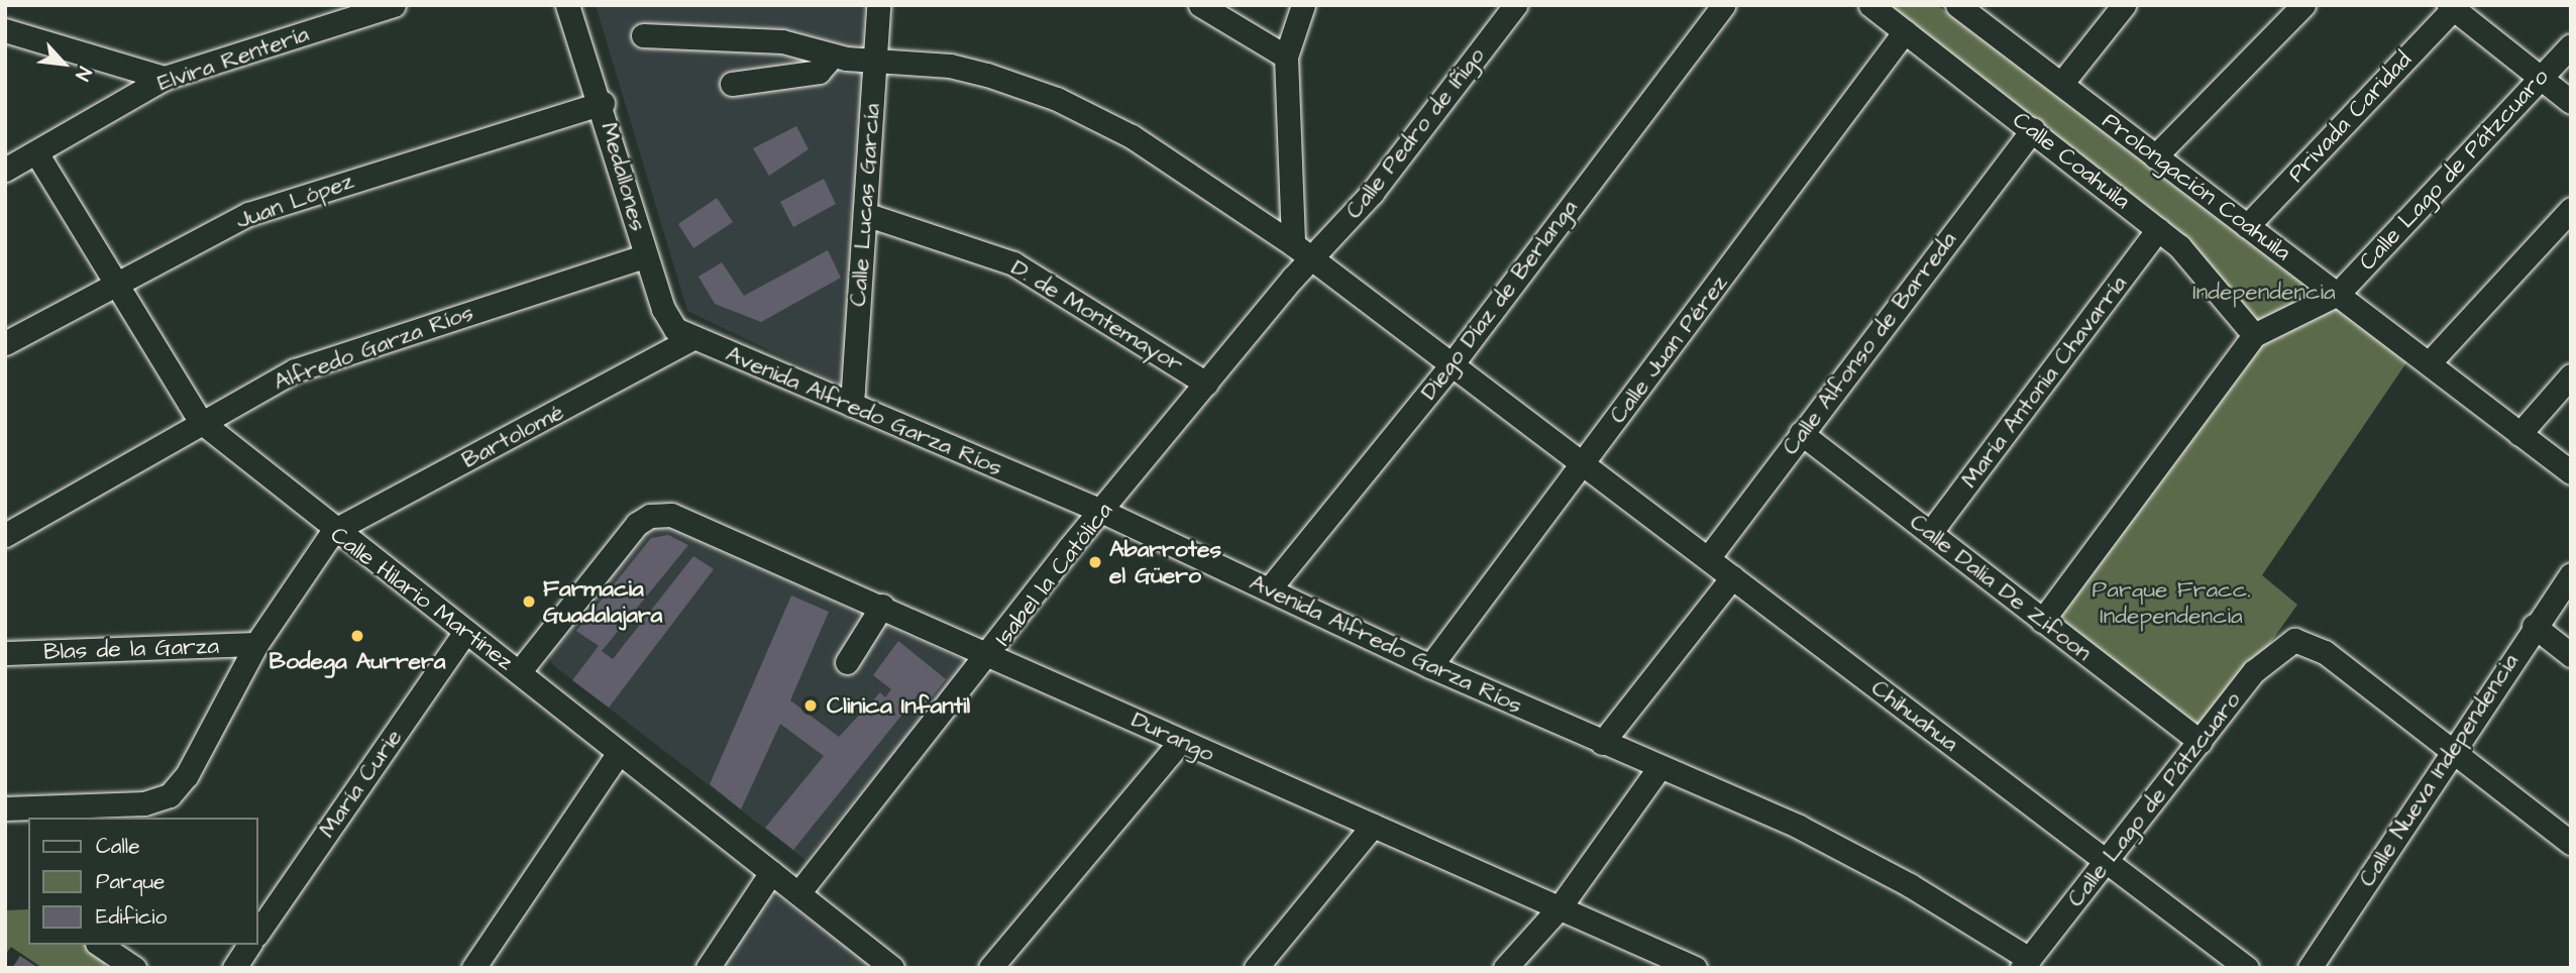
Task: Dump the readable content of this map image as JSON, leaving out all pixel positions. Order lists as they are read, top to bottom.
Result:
{
  "streets": {
    "street": [
      "Elvira Rentería",
      "Privada Caridad",
      "Calle Pedro de Iñigo",
      "Calle Coahuila",
      "Calle Lago de Pátzcuaro",
      "Medallones",
      "Prolongación Coahuila",
      "Juan López",
      "Calle Lucas García",
      "Diego Díaz de Berlanga",
      "D. de Montemayor",
      "Calle Alfonso de Barreda",
      "Alfredo Garza Ríos",
      "Calle Juan Pérez",
      "María Antonia Chavarría",
      "Avenida Alfredo Garza Ríos",
      "Bartolomé",
      "Isabel la Católica",
      "Calle Dalia De Zifoon",
      "Calle Hilario Martínez",
      "Blas de la Garza",
      "Chihuahua",
      "Durango",
      "Calle Nueva Independencia",
      "María Curie"
    ]
  },
  "crossings": [
    ["Elvira Rentería", "Calle Hilario Martínez"],
    ["Privada Caridad", "Prolongación Coahuila"],
    ["Calle Pedro de Iñigo", "Isabel la Católica"],
    ["Calle Pedro de Iñigo", "Chihuahua"],
    ["Calle Coahuila", "Calle Alfonso de Barreda"],
    ["Calle Coahuila", "Calle Juan Pérez"],
    ["Calle Coahuila", "María Antonia Chavarría"],
    ["Calle Lago de Pátzcuaro", "Prolongación Coahuila"],
    ["Calle Lago de Pátzcuaro", "Avenida Alfredo Garza Ríos"],
    ["Calle Lago de Pátzcuaro", "Calle Dalia De Zifoon"],
    ["Calle Lago de Pátzcuaro", "Chihuahua"],
    ["Calle Lago de Pátzcuaro", "Calle Nueva Independencia"],
    ["Medallones", "Juan López"],
    ["Medallones", "Alfredo Garza Ríos"],
    ["Medallones", "Avenida Alfredo Garza Ríos"],
    ["Medallones", "Bartolomé"],
    ["Juan López", "Calle Hilario Martínez"],
    ["Calle Lucas García", "D. de Montemayor"],
    ["Calle Lucas García", "Avenida Alfredo Garza Ríos"],
    ["Calle Lucas García", "Chihuahua"],
    ["Diego Díaz de Berlanga", "Avenida Alfredo Garza Ríos"],
    ["Diego Díaz de Berlanga", "Chihuahua"],
    ["D. de Montemayor", "Isabel la Católica"],
    ["Calle Alfonso de Barreda", "Calle Dalia De Zifoon"],
    ["Calle Alfonso de Barreda", "Chihuahua"],
    ["Alfredo Garza Ríos", "Calle Hilario Martínez"],
    ["Calle Juan Pérez", "Avenida Alfredo Garza Ríos"],
    ["Calle Juan Pérez", "Chihuahua"],
    ["María Antonia Chavarría", "Calle Dalia De Zifoon"],
    ["Avenida Alfredo Garza Ríos", "Bartolomé"],
    ["Avenida Alfredo Garza Ríos", "Isabel la Católica"],
    ["Bartolomé", "Calle Hilario Martínez"],
    ["Isabel la Católica", "Calle Hilario Martínez"],
    ["Isabel la Católica", "Chihuahua"],
    ["Isabel la Católica", "Durango"],
    ["Calle Hilario Martínez", "Durango"],
    ["Calle Hilario Martínez", "María Curie"]
  ],
  "parks": ["Independencia", "Parque Fracc. Independencia"],
  "places": [
    "Abarrotes el Güero",
    "Farmacia Guadalajara",
    "Bodega Aurrera",
    "Clinica Infantil"
  ],
  "legend": ["Calle", "Parque", "Edificio"],
  "north": "bottom right"
}
